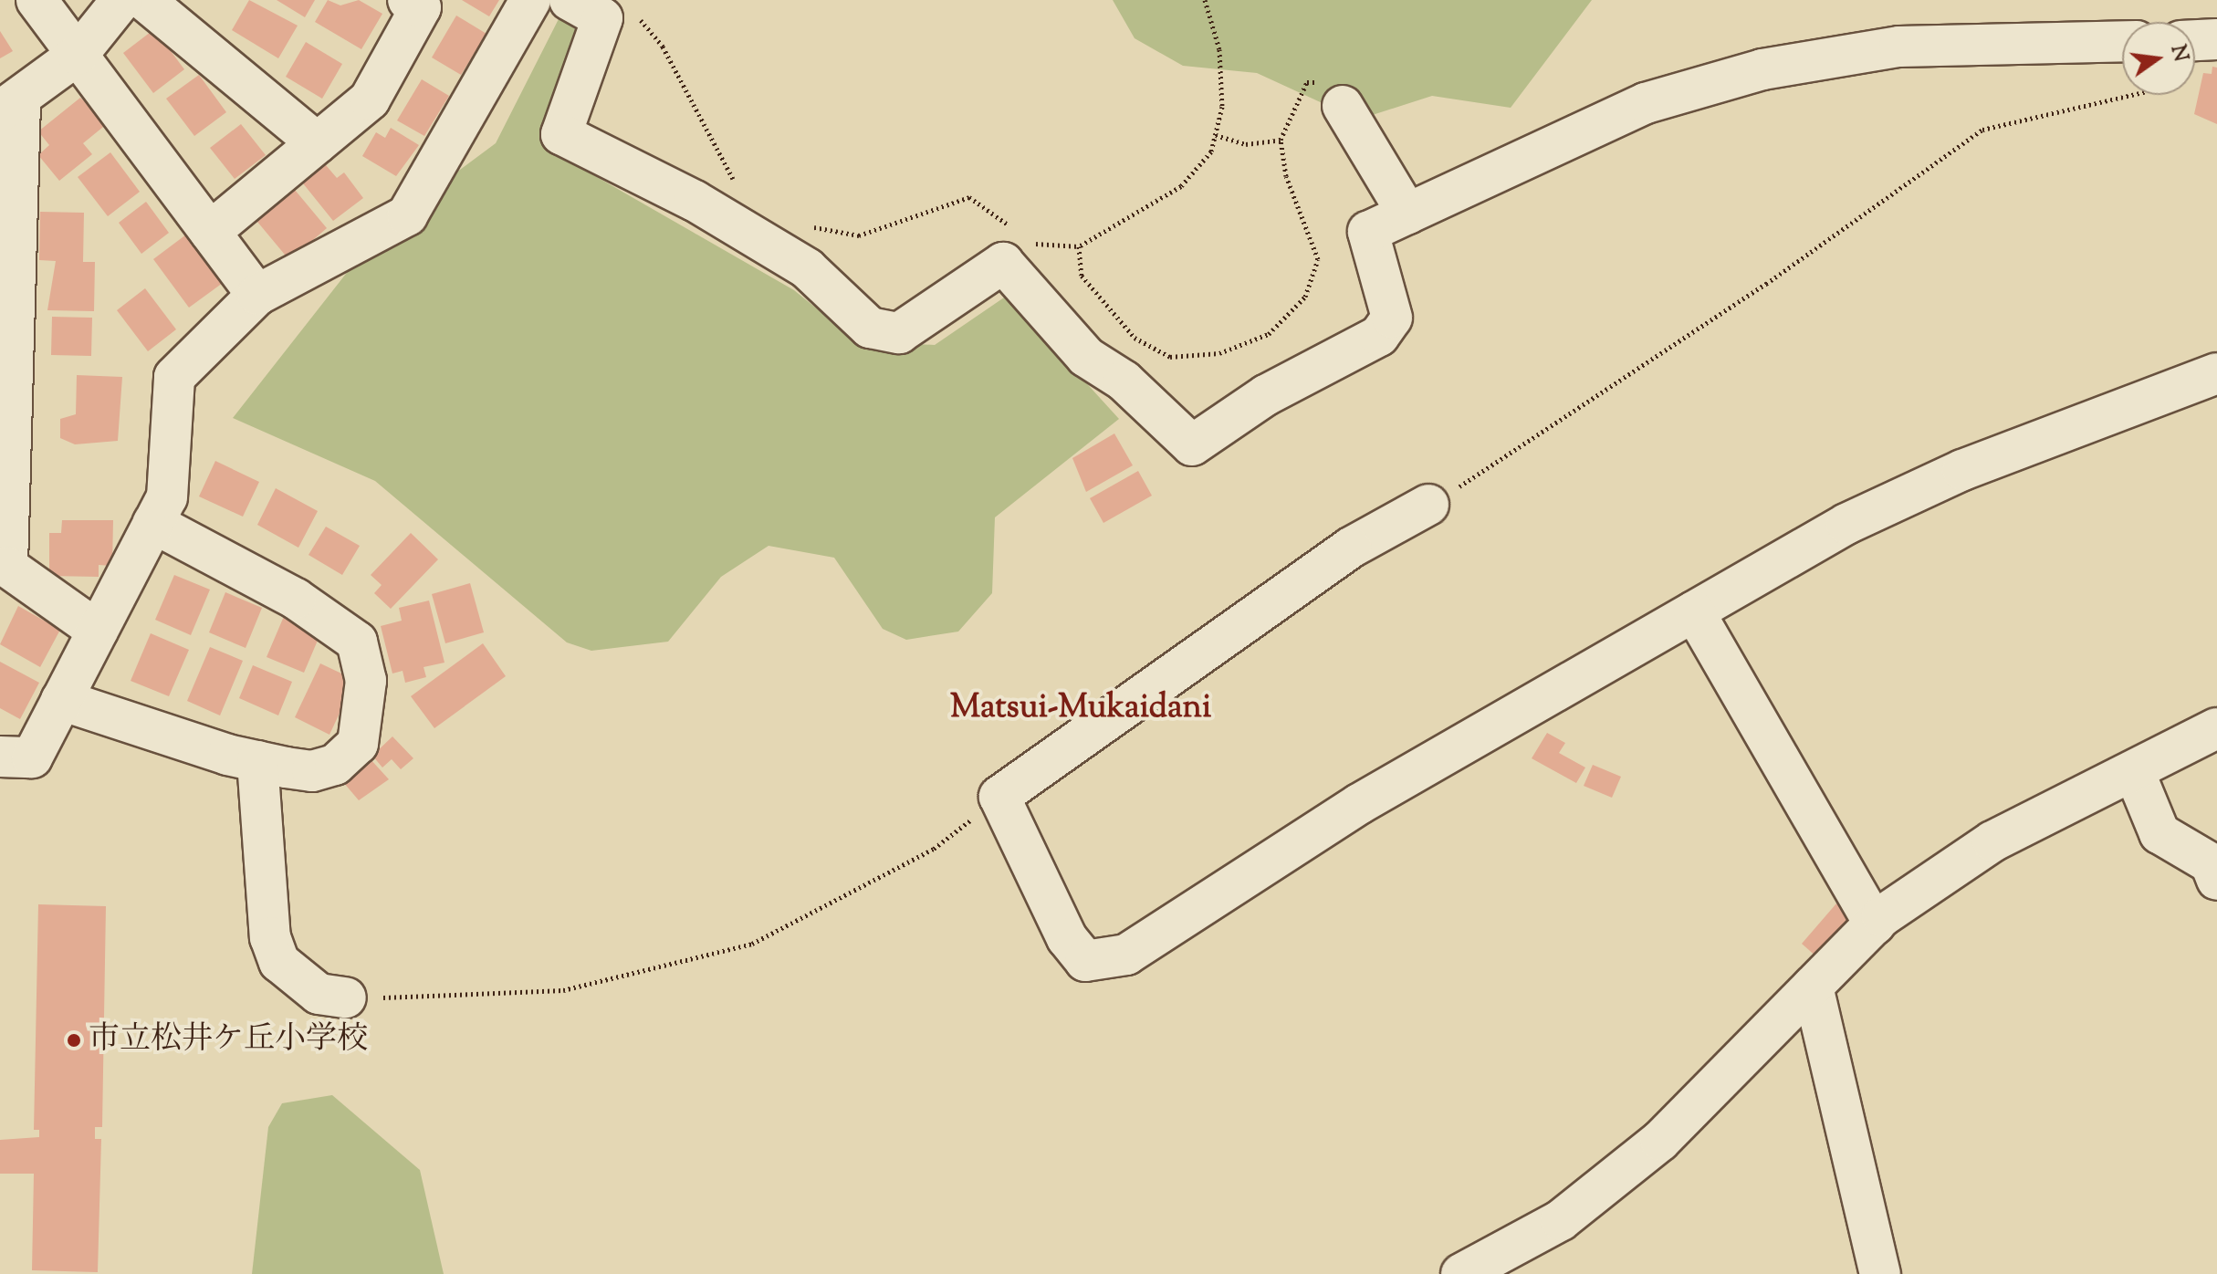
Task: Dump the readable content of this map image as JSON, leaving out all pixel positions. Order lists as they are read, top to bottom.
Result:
{
  "districts": ["Matsui-Mukaidani"],
  "places": ["市立松井ケ丘小学校"],
  "north": "right"
}
